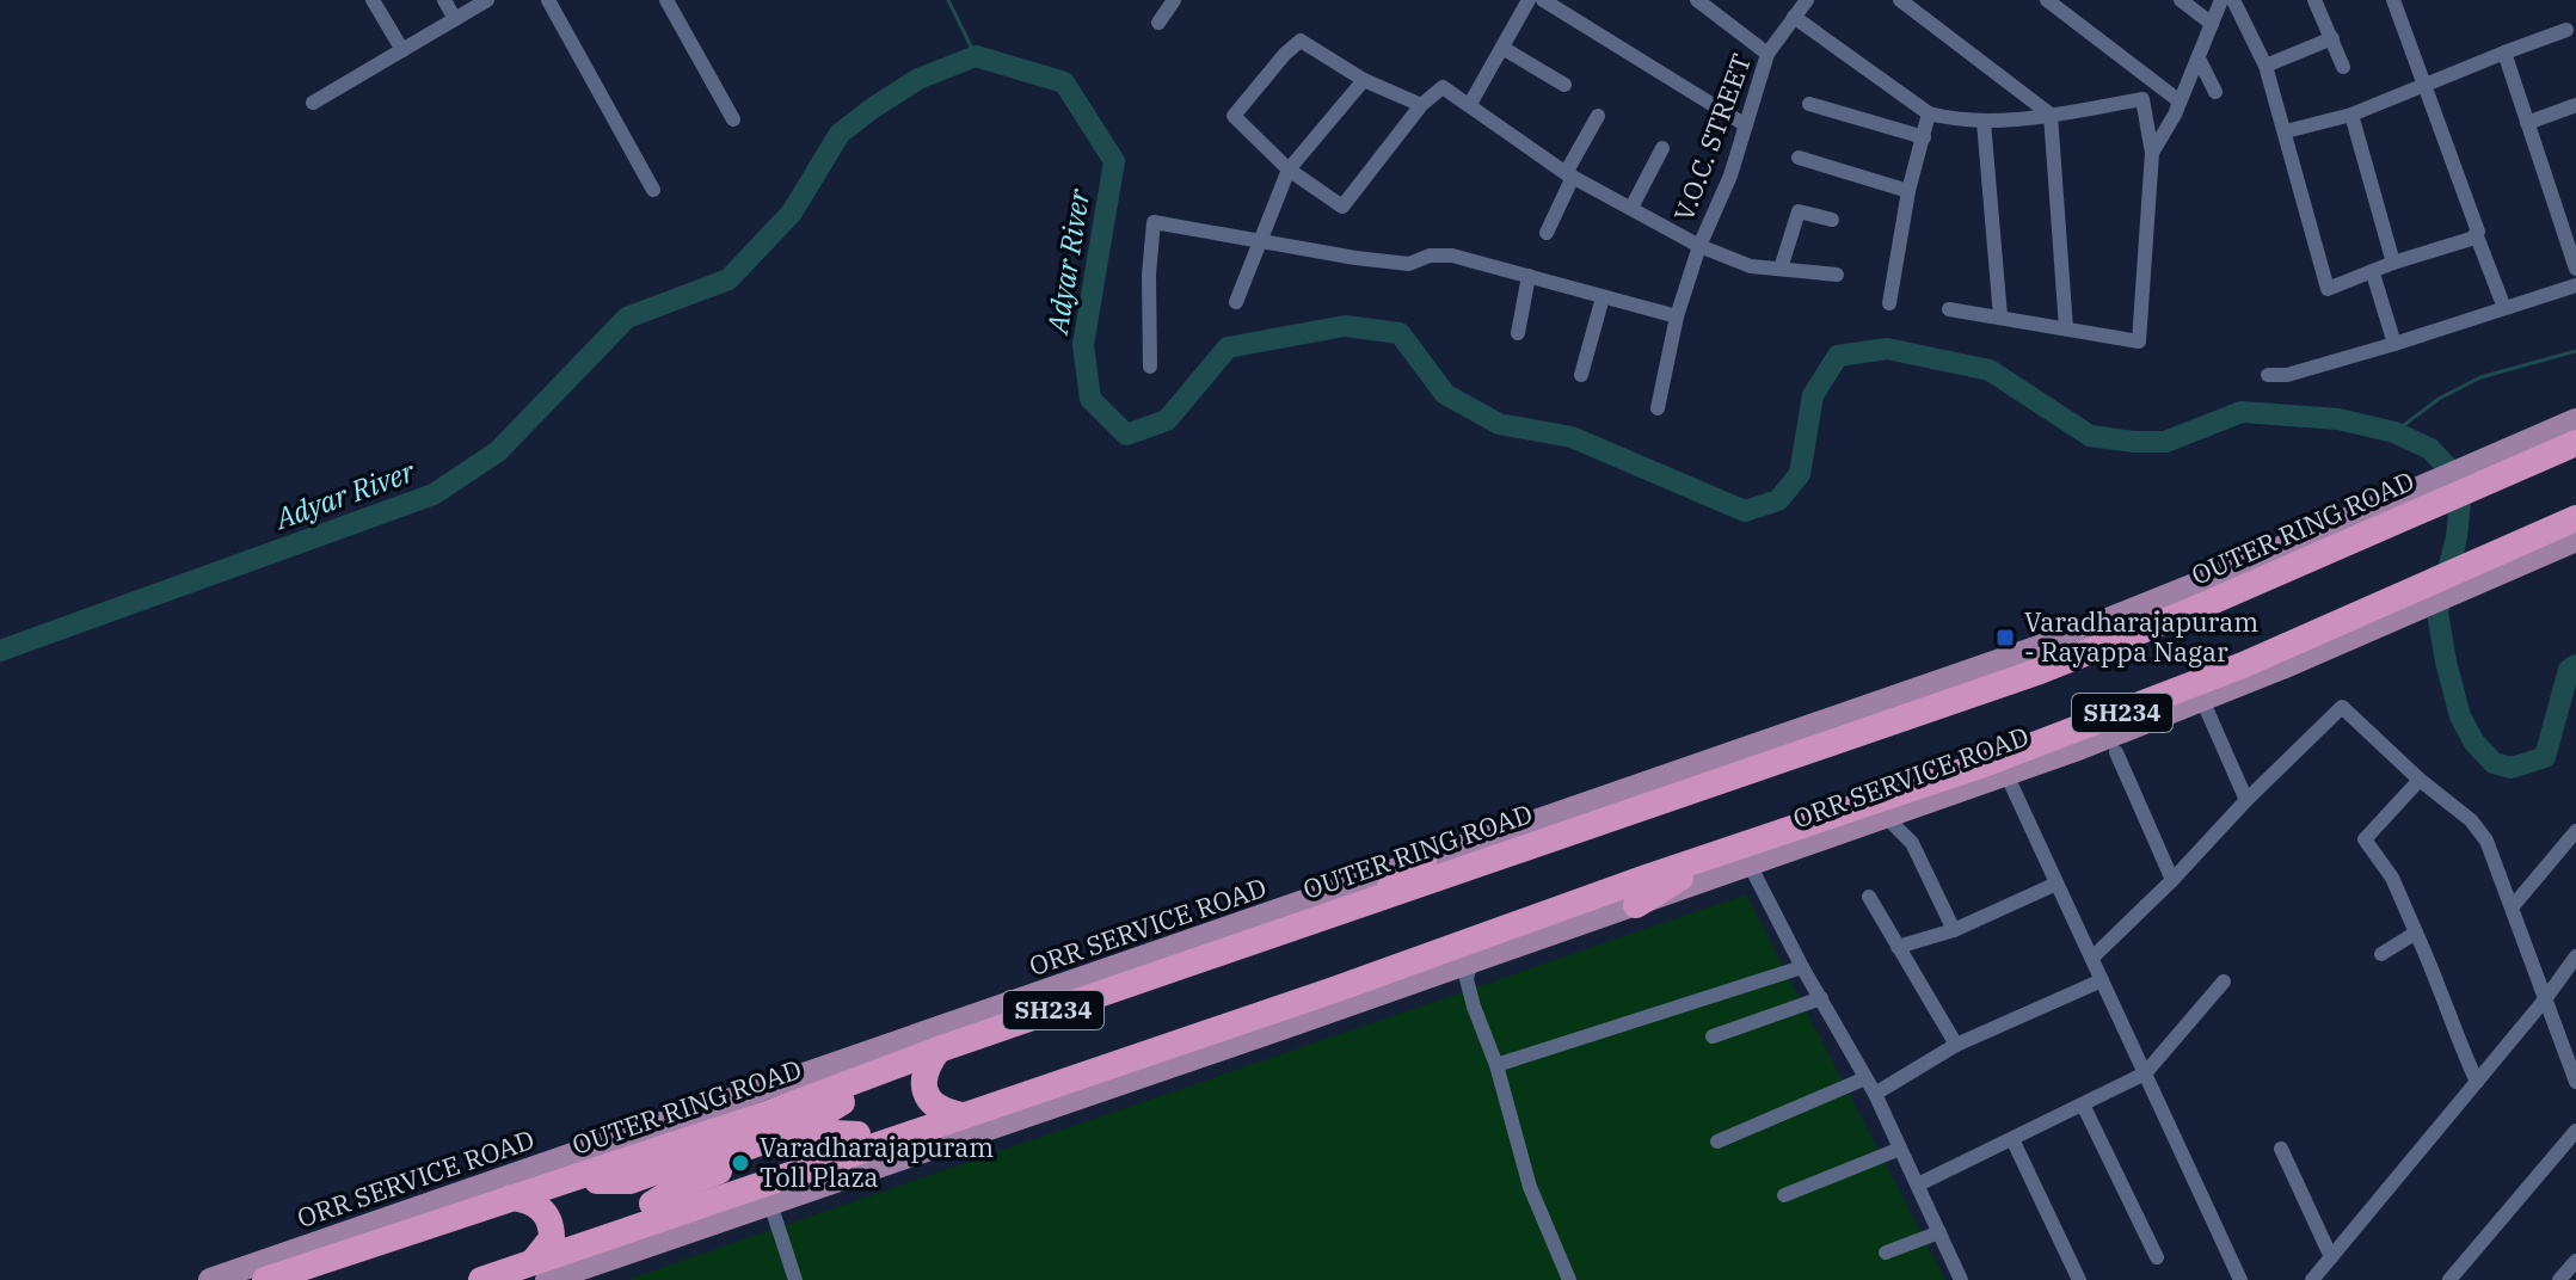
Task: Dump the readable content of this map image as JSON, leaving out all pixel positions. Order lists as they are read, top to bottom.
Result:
{
  "streets": {
    "highway": ["OUTER RING ROAD", "SH234"],
    "main road": ["ORR SERVICE ROAD"],
    "street": ["V.O.C. STREET"]
  },
  "crossings": [
    ["OUTER RING ROAD", "ORR SERVICE ROAD"],
    ["SH234", "ORR SERVICE ROAD"]
  ],
  "water": ["Adyar River"],
  "places": {
    "transit": ["Varadharajapuram - Rayappa Nagar"],
    "other": ["Varadharajapuram Toll Plaza"]
  }
}
